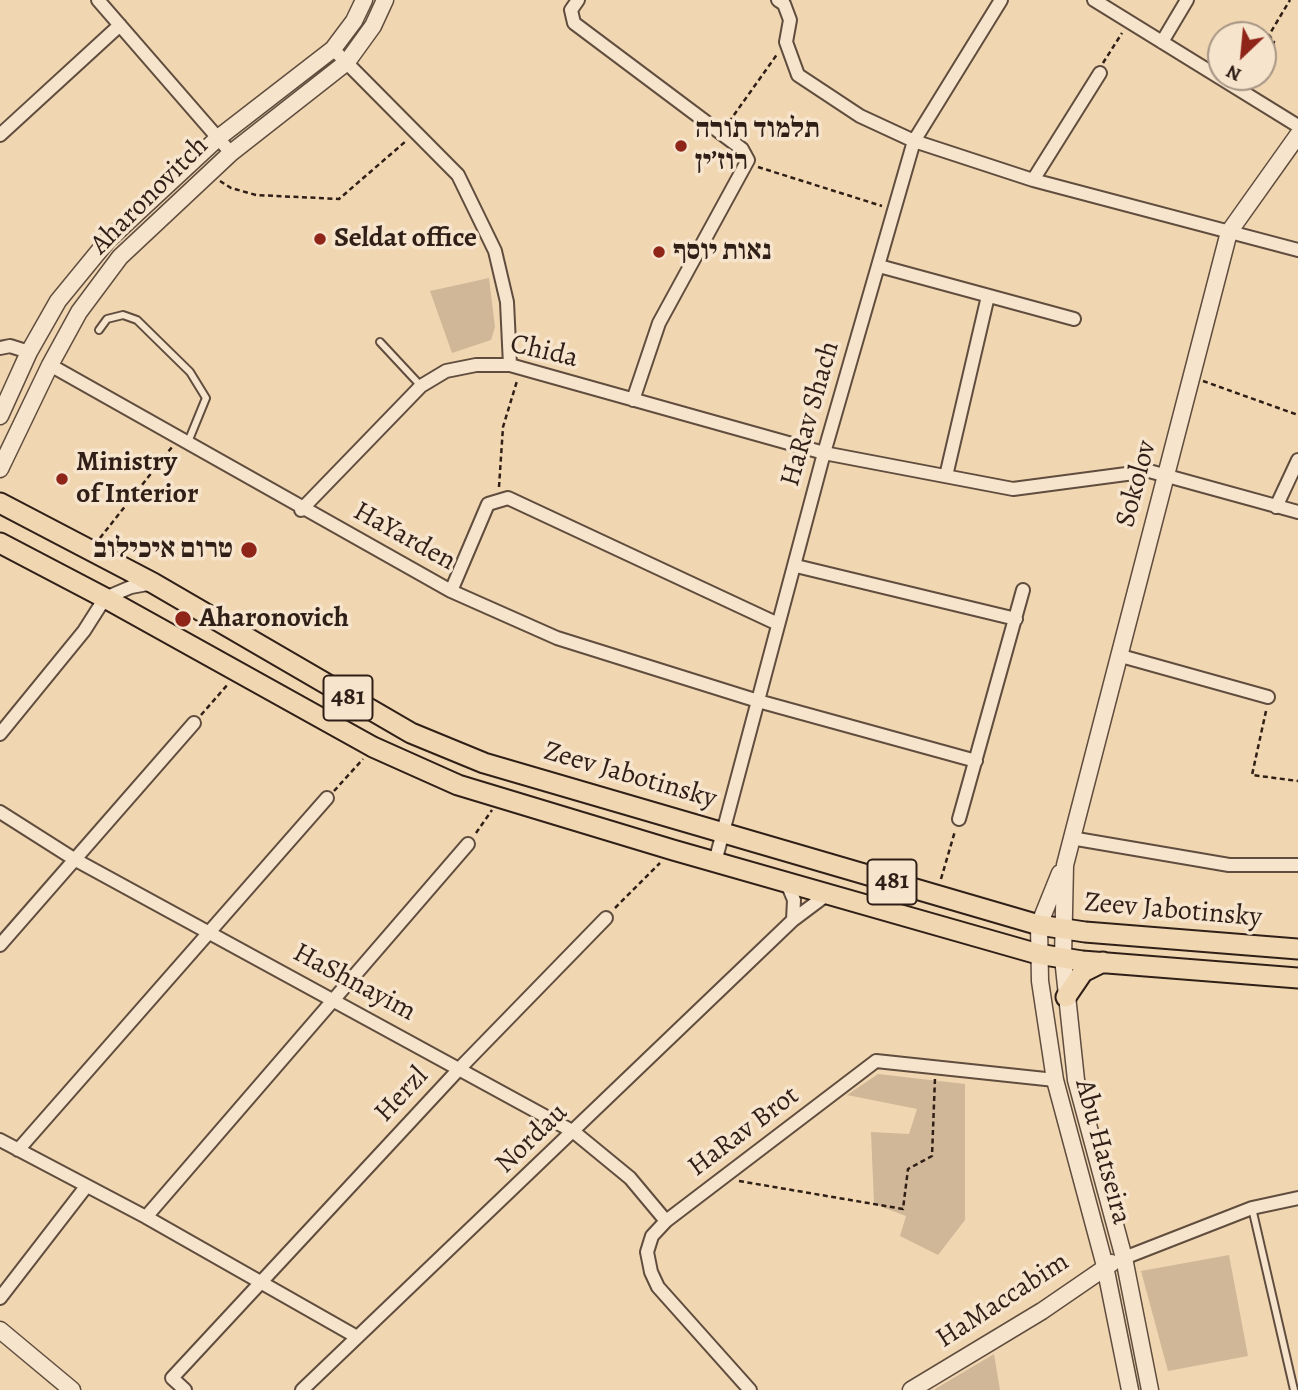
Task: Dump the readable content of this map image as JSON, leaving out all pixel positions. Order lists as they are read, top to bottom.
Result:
{
  "streets": {
    "main road": ["481", "Zeev Jabotinsky"],
    "street": [
      "Aharonovitch",
      "Chida",
      "HaRav Shach",
      "Sokolov",
      "HaYarden",
      "HaShnayim",
      "Herzl",
      "HaRav Brot",
      "Nordau",
      "Abu Hatseira",
      "HaMaccabim"
    ]
  },
  "crossings": [
    ["Aharonovitch", "HaYarden"],
    ["Chida", "HaRav Shach"],
    ["Chida", "Sokolov"],
    ["Chida", "HaYarden"],
    ["HaRav Shach", "HaYarden"],
    ["HaRav Shach", "Zeev Jabotinsky"],
    ["Sokolov", "Zeev Jabotinsky"],
    ["Sokolov", "Abu Hatseira"],
    ["Zeev Jabotinsky", "Nordau"],
    ["Zeev Jabotinsky", "Abu Hatseira"],
    ["HaShnayim", "Herzl"],
    ["HaShnayim", "HaRav Brot"],
    ["HaShnayim", "Nordau"],
    ["HaRav Brot", "Abu Hatseira"],
    ["Abu Hatseira", "HaMaccabim"]
  ],
  "places": [
    "תלמוד תורה רוז’ין",
    "Seldat office",
    "נאות יוסף",
    "Ministry of Interior",
    "טרום איכילוב",
    "Aharonovich"
  ],
  "north": "bottom left"
}
